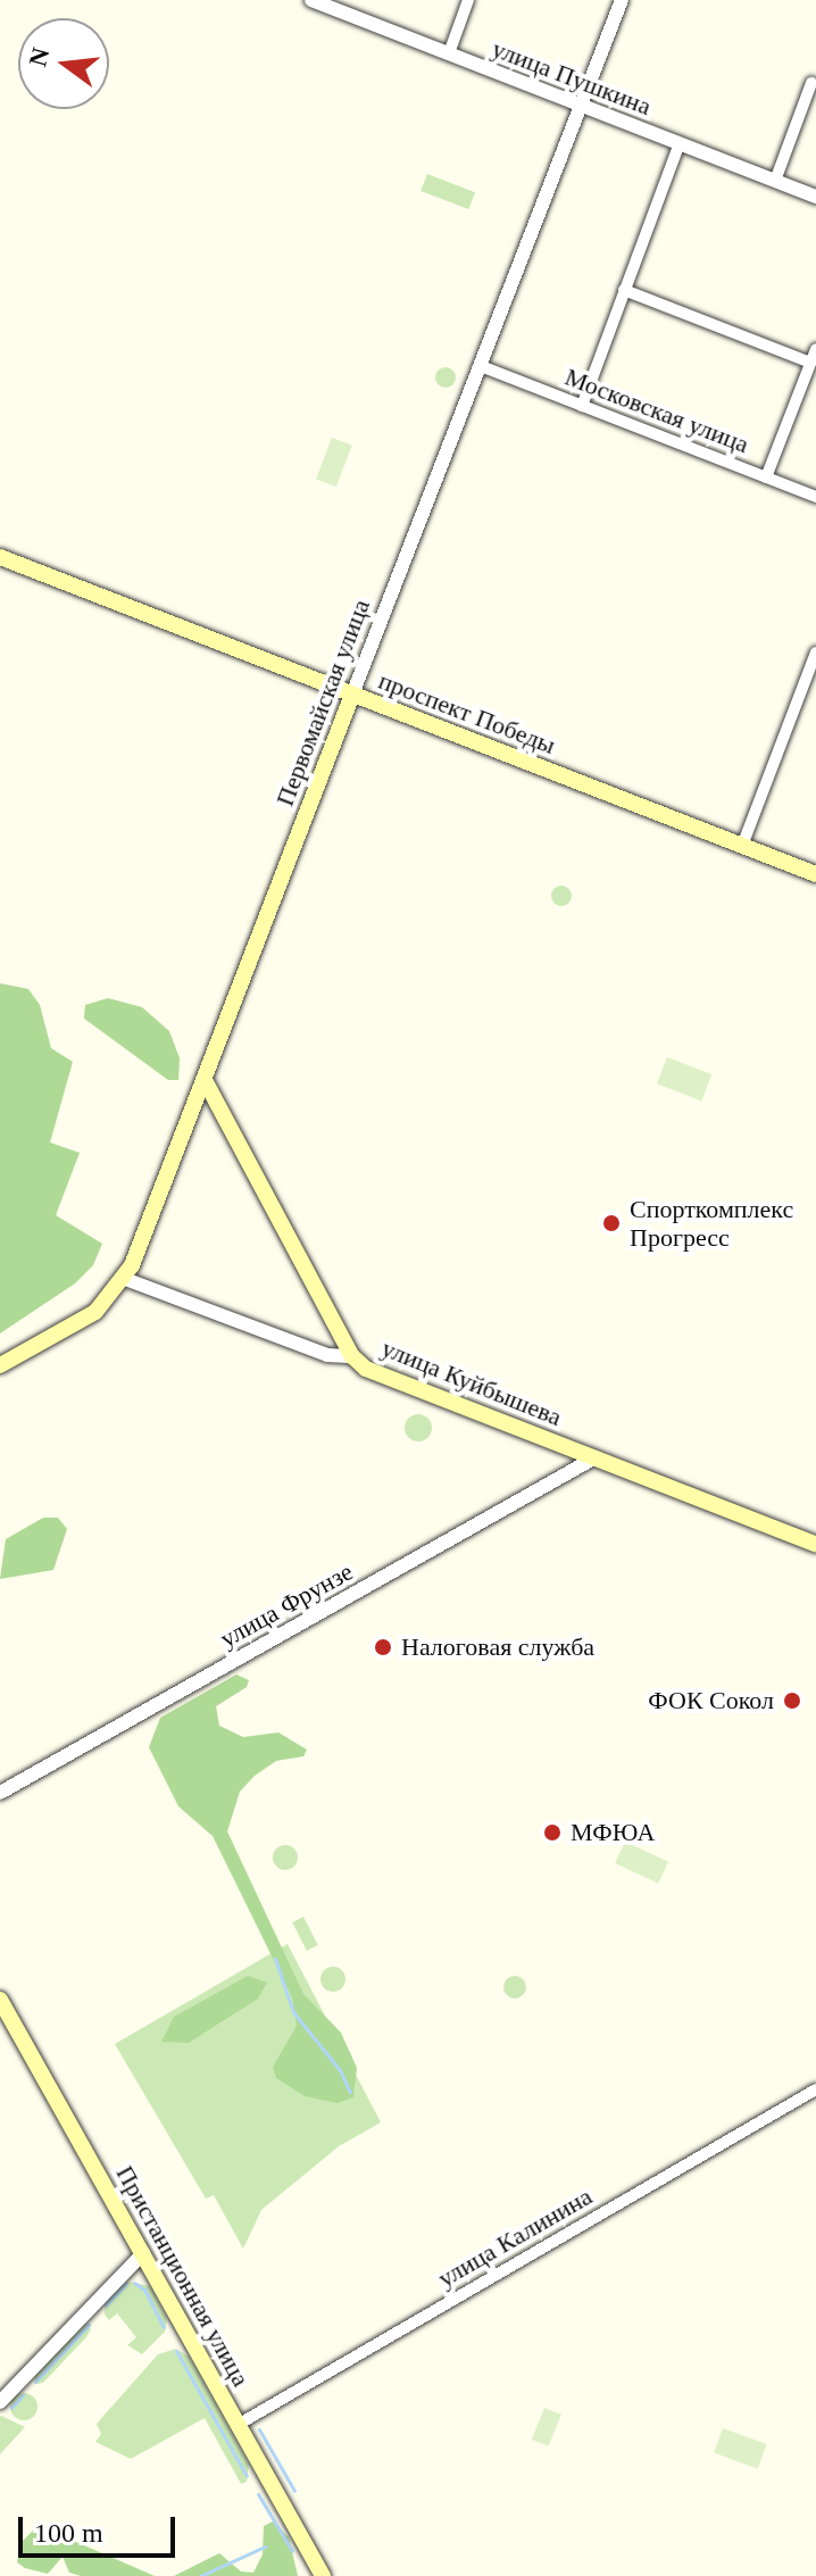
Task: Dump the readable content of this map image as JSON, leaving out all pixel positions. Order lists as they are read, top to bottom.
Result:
{
  "streets": {
    "main road": [
      "Первомайская улица",
      "проспект Победы",
      "улица Куйбышева",
      "Пристанционная улица"
    ],
    "street": [
      "улица Пушкина",
      "Московская улица",
      "улица Фрунзе",
      "улица Калинина"
    ]
  },
  "crossings": [
    ["улица Пушкина", "Первомайская улица"],
    ["Московская улица", "Первомайская улица"],
    ["Первомайская улица", "проспект Победы"],
    ["Первомайская улица", "улица Куйбышева"],
    ["улица Куйбышева", "улица Фрунзе"],
    ["улица Калинина", "Пристанционная улица"]
  ],
  "places": [
    "Спорткомплекс Прогресс",
    "Налоговая служба",
    "ФОК Сокол",
    "МФЮА"
  ],
  "scale_bar": "100 m",
  "north": "left"
}
